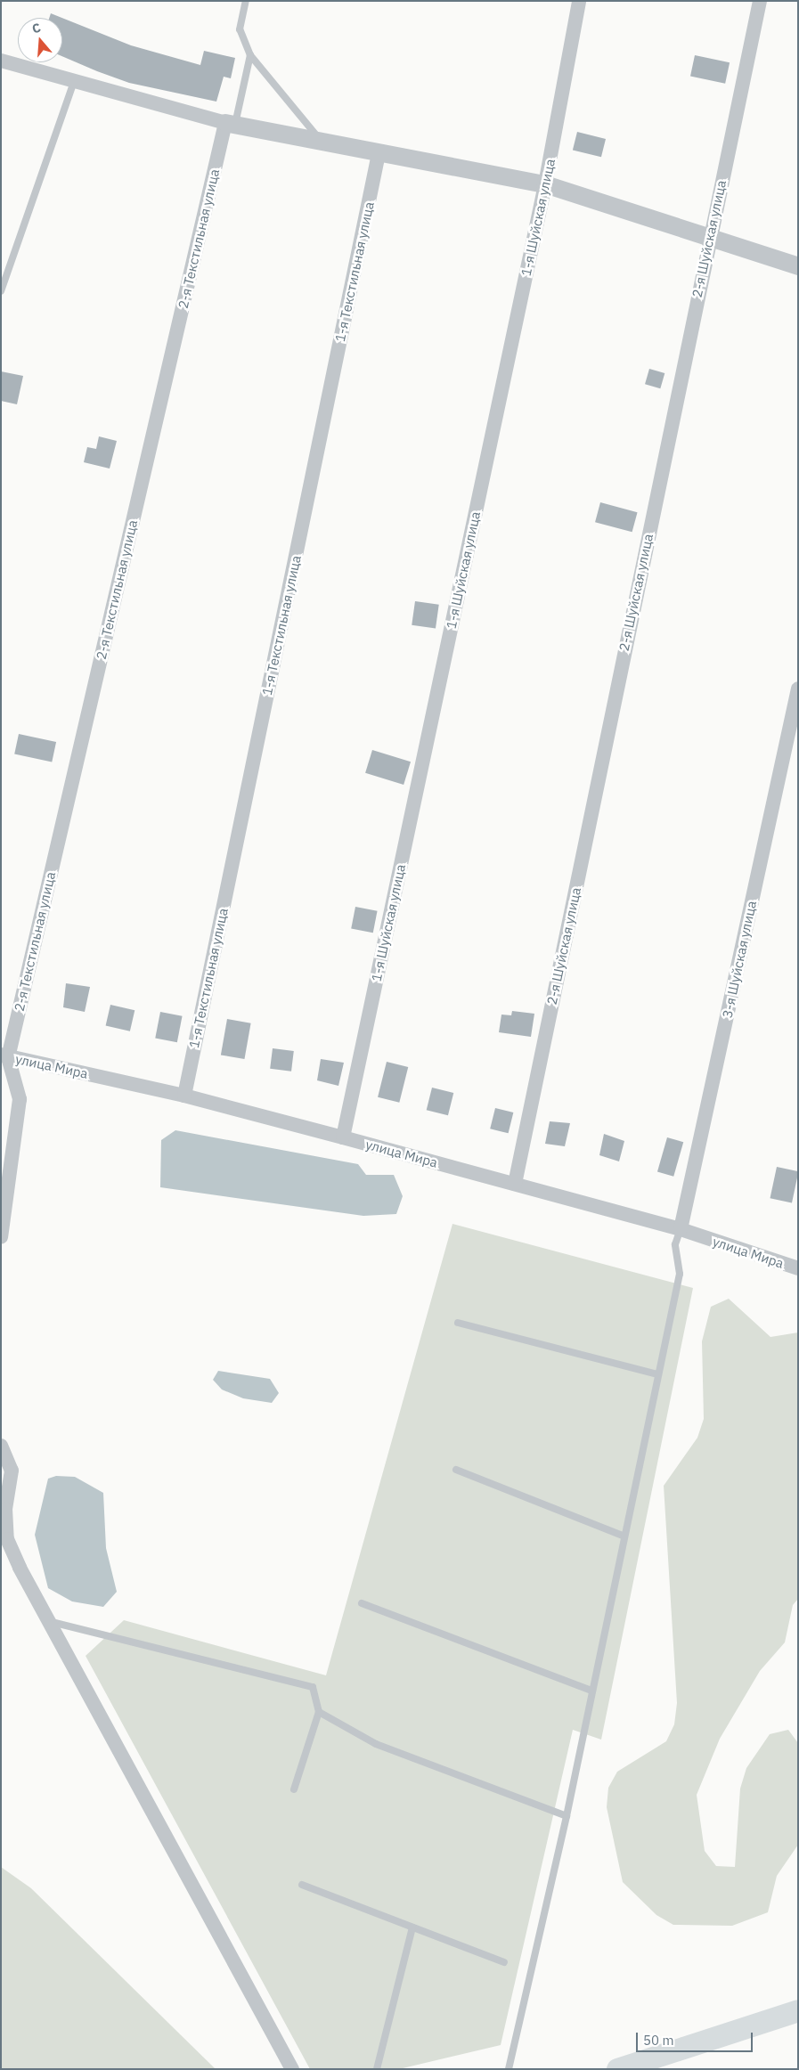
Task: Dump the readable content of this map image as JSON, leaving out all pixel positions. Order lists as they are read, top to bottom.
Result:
{
  "streets": {
    "street": [
      "1-я Шуйская улица",
      "2-я Текстильная улица",
      "2-я Шуйская улица",
      "1-я Текстильная улица",
      "3-я Шуйская улица",
      "улица Мира"
    ]
  },
  "crossings": [
    ["1-я Шуйская улица", "улица Мира"],
    ["2-я Текстильная улица", "улица Мира"],
    ["2-я Шуйская улица", "улица Мира"],
    ["1-я Текстильная улица", "улица Мира"],
    ["3-я Шуйская улица", "улица Мира"]
  ],
  "scale_bar": "50 m",
  "north": "top"
}
